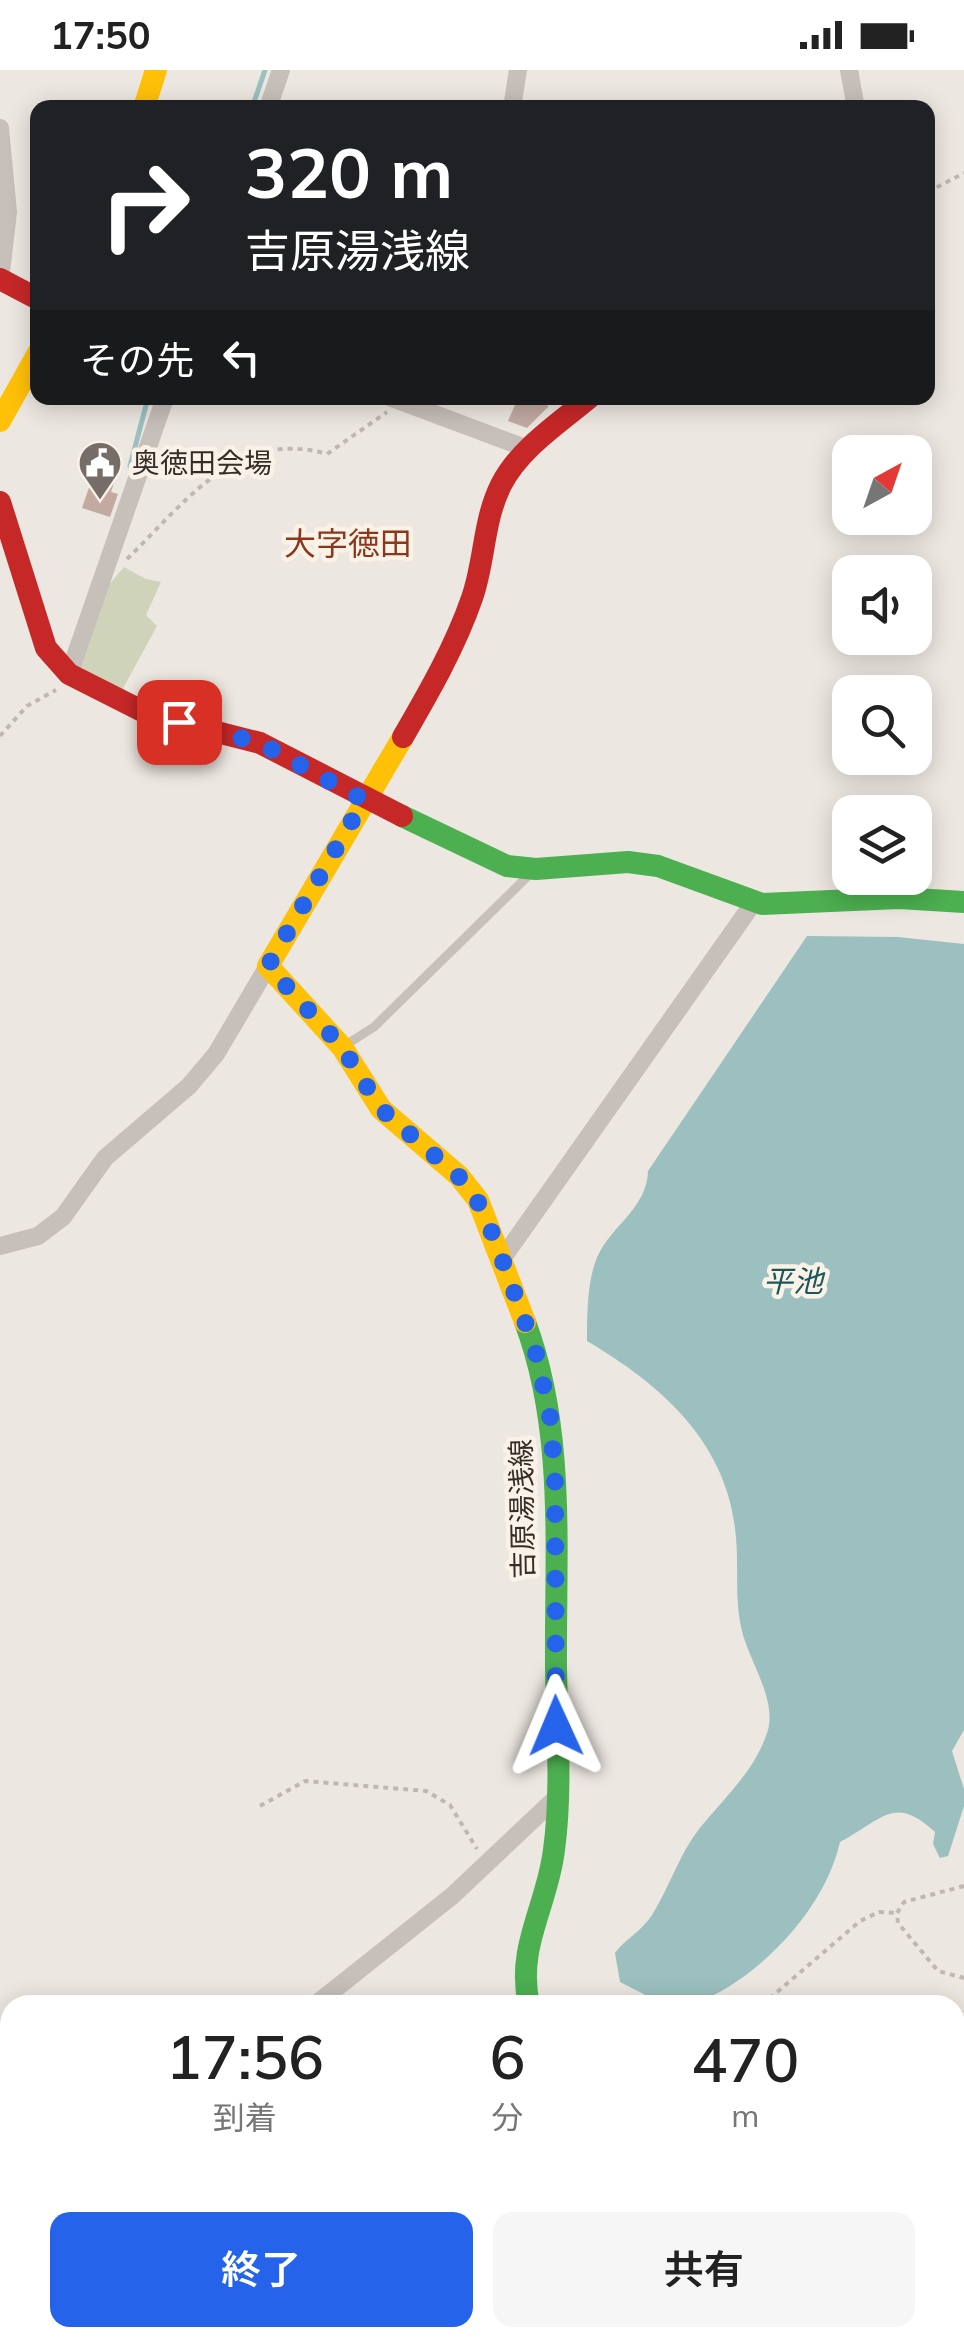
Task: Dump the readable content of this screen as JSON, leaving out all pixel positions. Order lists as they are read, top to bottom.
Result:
{
  "streets": {
    "main road": ["吉原湯浅線"]
  },
  "districts": ["大字徳田"],
  "water": ["平池"],
  "places": {
    "public building": ["奥徳田会場"]
  },
  "north": "top right",
  "page": {
    "status": "17:50",
    "turn": ["320 m", "吉原湯浅線"],
    "then": "その先",
    "eta": [
      "17:56",
      "到着",
      "6",
      "分",
      "470",
      "m"
    ],
    "buttons": ["終了", "共有"]
  }
}
